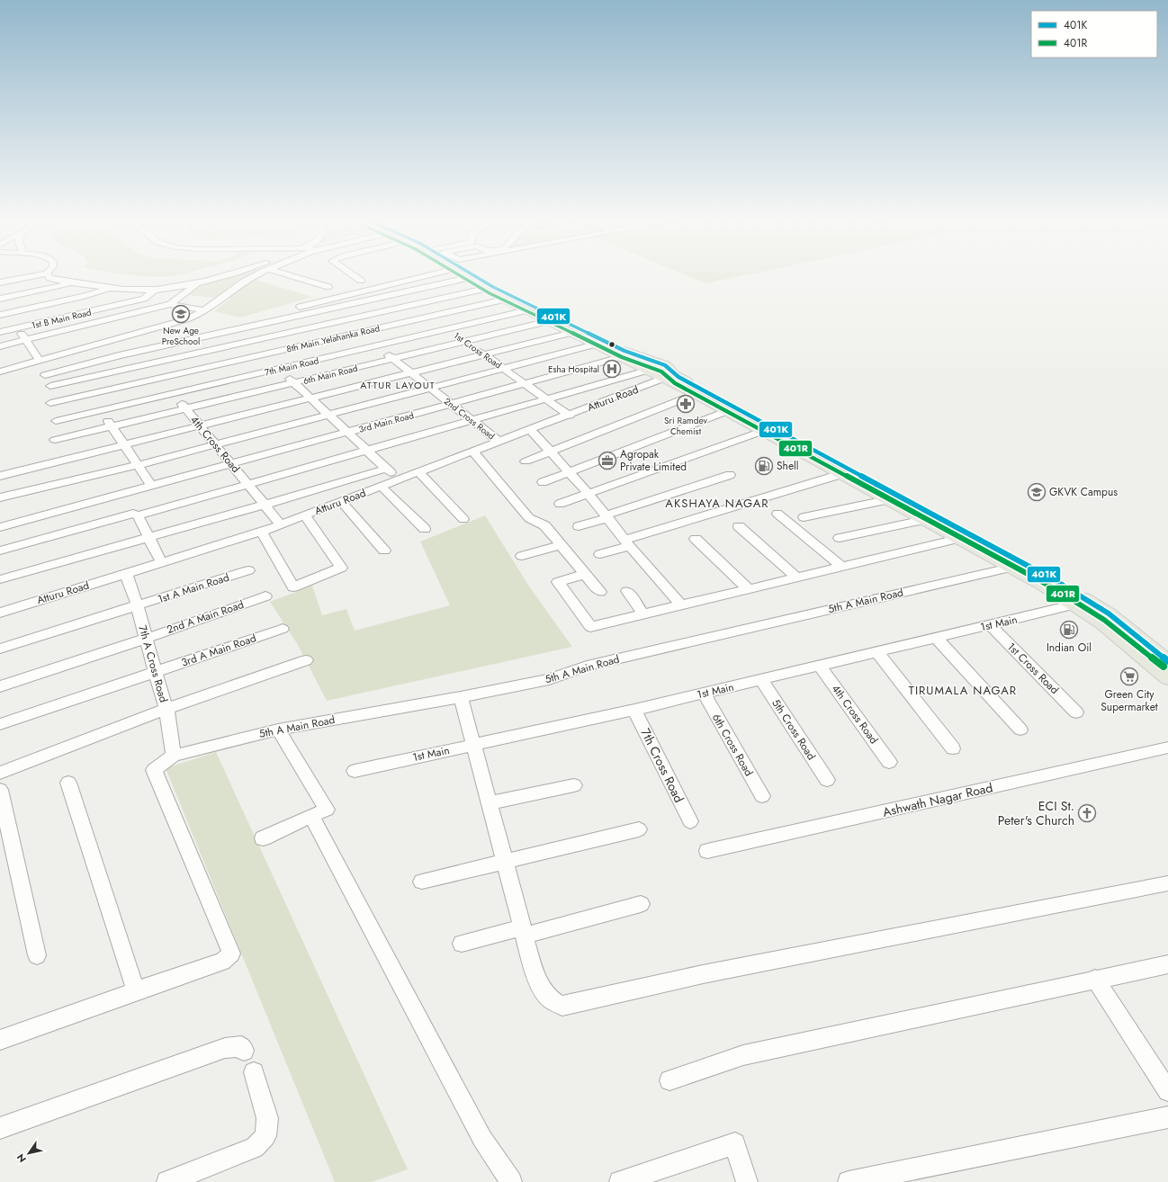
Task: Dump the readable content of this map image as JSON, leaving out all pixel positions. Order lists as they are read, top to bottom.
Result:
{
  "streets": {
    "street": [
      "1st B Main Road",
      "8th Main Yelahanka Road",
      "1st Cross Road",
      "7th Main Road",
      "6th Main Road",
      "Atturu Road",
      "2nd Cross Road",
      "3rd Main Road",
      "4th Cross Road",
      "1st A Main Road",
      "5th A Main Road",
      "2nd A Main Road",
      "1st Main",
      "3rd A Main Road",
      "7th A Cross Road",
      "5th Cross Road",
      "6th Cross Road",
      "7th Cross Road",
      "Ashwath Nagar Road"
    ]
  },
  "crossings": [
    ["8th Main Yelahanka Road", "1st Cross Road"],
    ["8th Main Yelahanka Road", "2nd Cross Road"],
    ["8th Main Yelahanka Road", "4th Cross Road"],
    ["1st Cross Road", "7th Main Road"],
    ["1st Cross Road", "6th Main Road"],
    ["1st Cross Road", "Atturu Road"],
    ["1st Cross Road", "3rd Main Road"],
    ["1st Cross Road", "1st Main"],
    ["7th Main Road", "2nd Cross Road"],
    ["7th Main Road", "4th Cross Road"],
    ["6th Main Road", "2nd Cross Road"],
    ["6th Main Road", "4th Cross Road"],
    ["Atturu Road", "2nd Cross Road"],
    ["Atturu Road", "4th Cross Road"],
    ["Atturu Road", "7th A Cross Road"],
    ["2nd Cross Road", "3rd Main Road"],
    ["3rd Main Road", "4th Cross Road"],
    ["4th Cross Road", "1st Main"],
    ["1st A Main Road", "7th A Cross Road"],
    ["5th A Main Road", "7th A Cross Road"],
    ["2nd A Main Road", "7th A Cross Road"],
    ["1st Main", "5th Cross Road"],
    ["1st Main", "6th Cross Road"],
    ["1st Main", "7th Cross Road"],
    ["3rd A Main Road", "7th A Cross Road"]
  ],
  "districts": ["ATTUR LAYOUT", "AKSHAYA NAGAR", "TIRUMALA NAGAR"],
  "places": {
    "school or university": ["New Age PreSchool", "GKVK Campus"],
    "hospital": ["Esha Hospital"],
    "pharmacy": ["Sri Ramdev Chemist"],
    "office": ["Agropak Private Limited"],
    "fuel station": ["Shell", "Indian Oil"],
    "supermarket": ["Green City Supermarket"],
    "church": ["ECI St. Peter's Church"]
  },
  "lines": ["transit line 401K", "transit line 401R"],
  "legend": ["401K", "401R"],
  "north": "bottom left"
}
